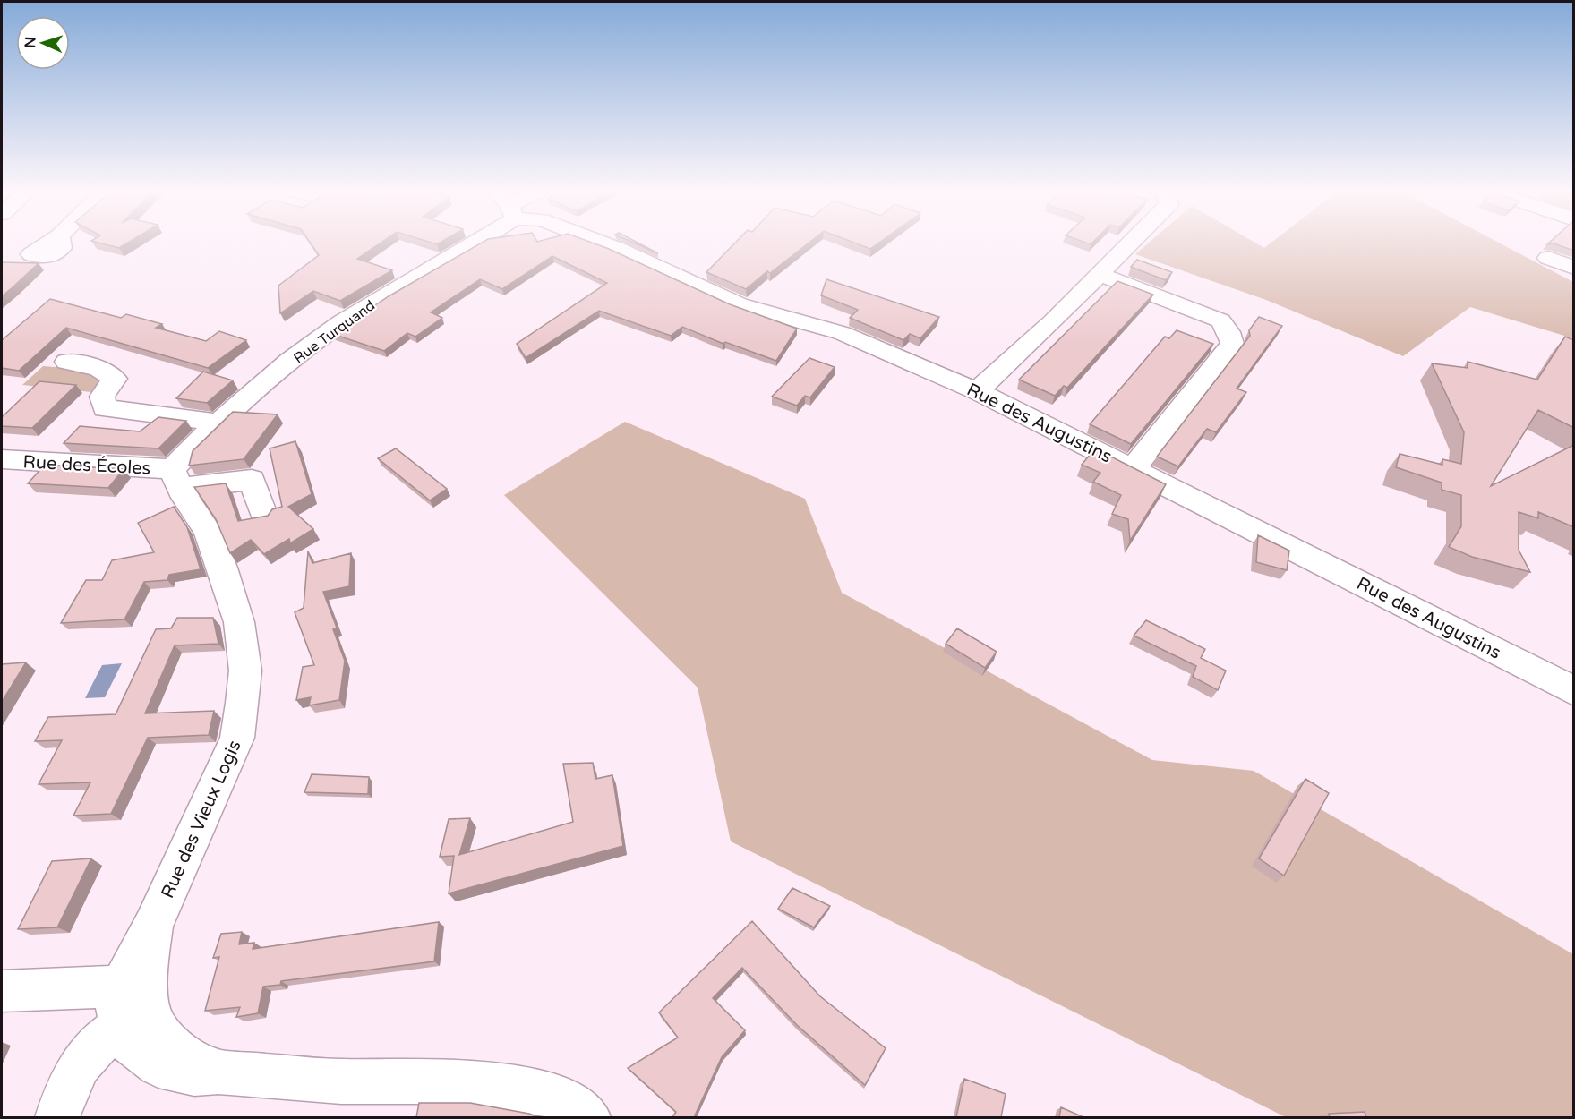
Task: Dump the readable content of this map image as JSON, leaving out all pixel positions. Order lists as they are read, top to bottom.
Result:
{
  "streets": {
    "street": [
      "Rue Turquand",
      "Rue des Augustins",
      "Rue des Écoles",
      "Rue des Vieux Logis"
    ]
  },
  "crossings": [
    ["Rue Turquand", "Rue des Écoles"],
    ["Rue Turquand", "Rue des Vieux Logis"],
    ["Rue des Écoles", "Rue des Vieux Logis"]
  ],
  "north": "left"
}
